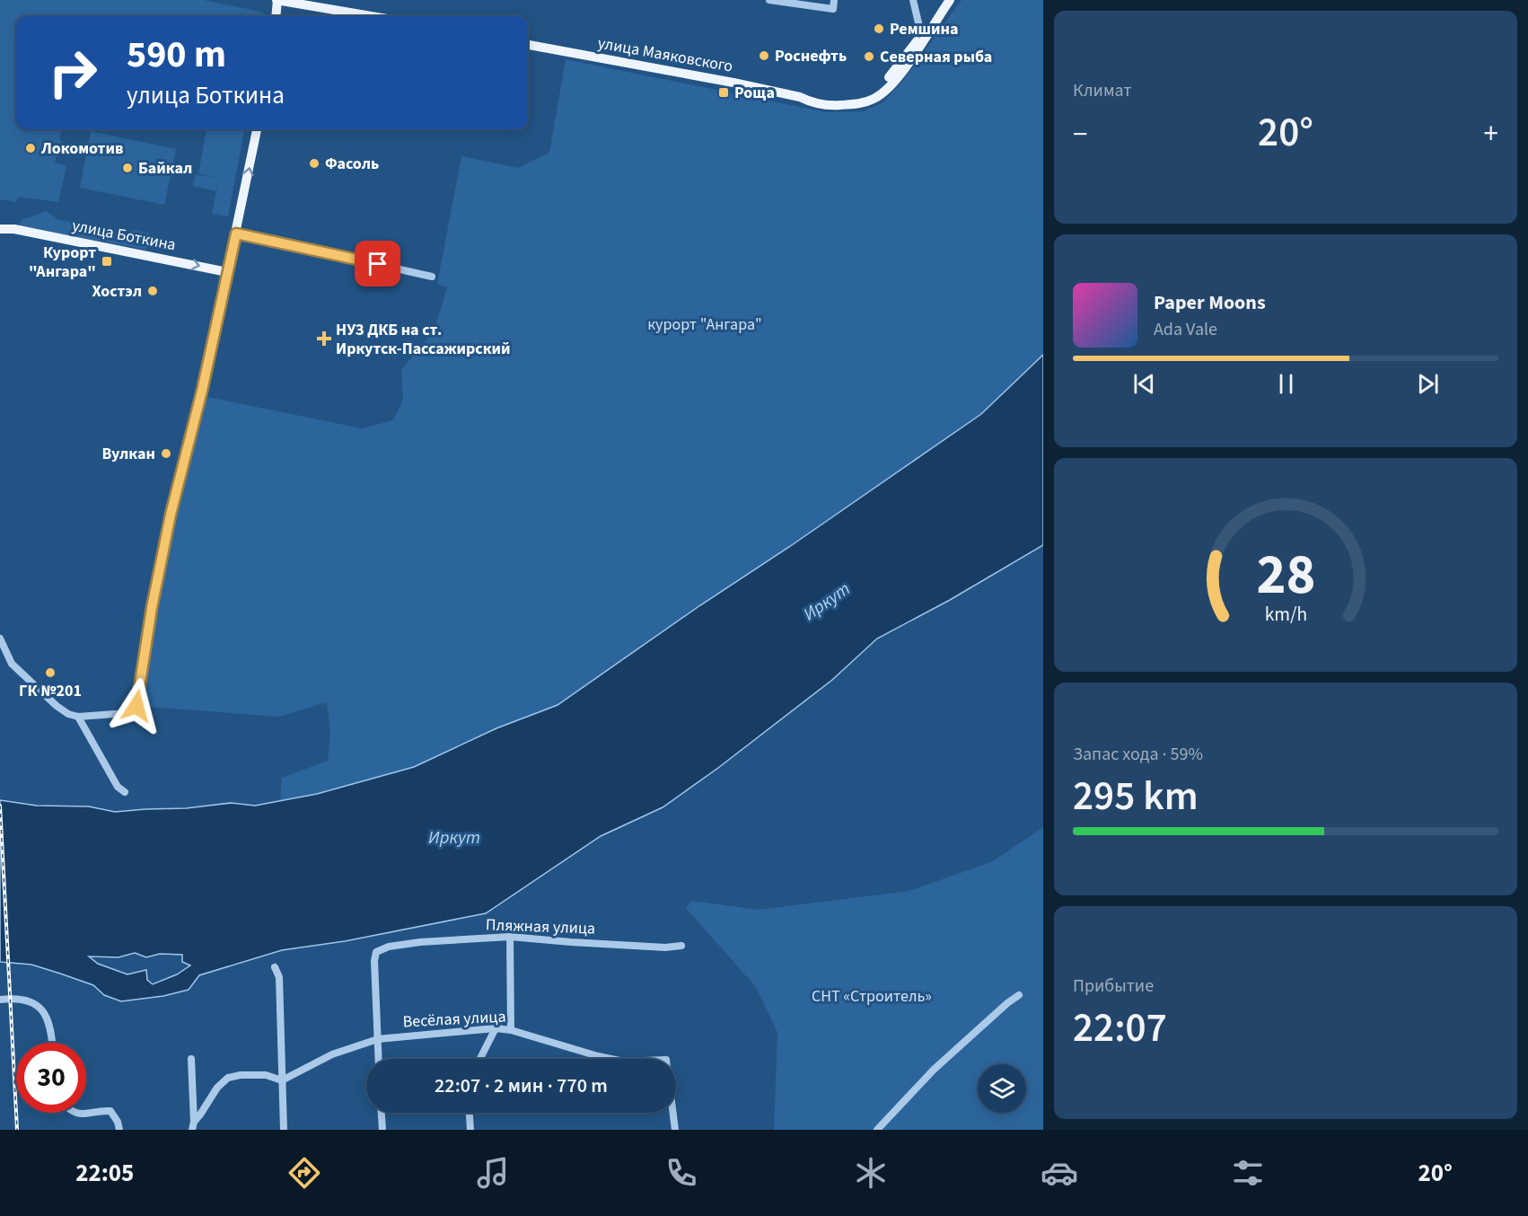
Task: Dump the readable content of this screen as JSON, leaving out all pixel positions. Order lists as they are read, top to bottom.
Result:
{
  "streets": {
    "main road": ["улица Маяковского", "улица Боткина"],
    "street": ["Пляжная улица", "Весёлая улица"]
  },
  "crossings": [
    ["Пляжная улица", "Весёлая улица"]
  ],
  "one_way": ["улица Боткина"],
  "water": ["Иркут"],
  "parks": ["курорт \"Ангара\"", "СНТ «Строитель»"],
  "places": {
    "other": [
      "Ремшина",
      "Роснефть",
      "Северная рыба",
      "Локомотив",
      "Фасоль",
      "Байкал",
      "Хостэл",
      "Вулкан",
      "ГК №201"
    ],
    "transit": ["Роща", "Курорт \"Ангара\""],
    "health": ["НУЗ ДКБ на ст. Иркутск-Пассажирский"]
  },
  "page": {
    "tile": [
      "Климат",
      ["Запас хода · 59%", "295 km"],
      ["Прибытие", "22:07"]
    ],
    "turn": ["590 m", "улица Боткина"],
    "heat": ["−", "20°", "+"],
    "song": ["Paper Moons", "Ada Vale"],
    "limit": "30",
    "trip": "22:07 · 2 мин · 770 m",
    "tabs": ["22:05", "20°"],
    "gauge": ["28", "km/h"]
  }
}
